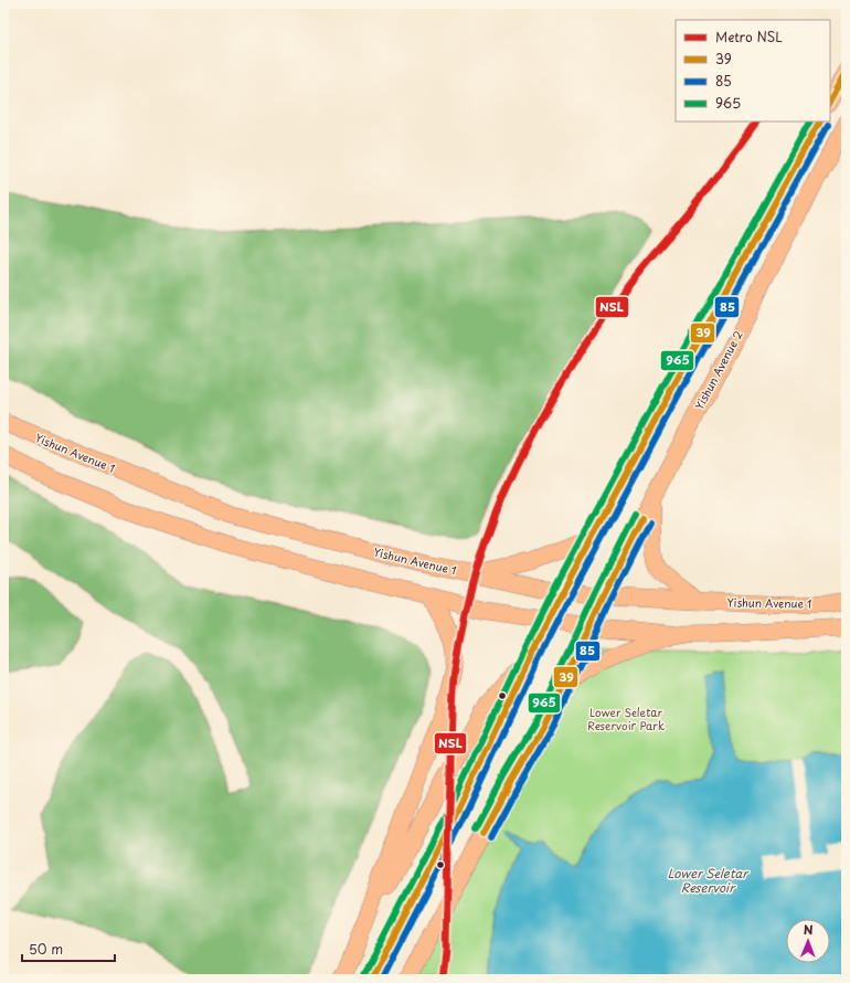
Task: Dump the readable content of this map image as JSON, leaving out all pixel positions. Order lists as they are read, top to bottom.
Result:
{
  "streets": {
    "main road": ["Yishun Avenue 2", "Yishun Avenue 1"]
  },
  "crossings": [
    ["Yishun Avenue 2", "Yishun Avenue 1"]
  ],
  "water": ["Lower Seletar Reservoir"],
  "parks": ["Lower Seletar Reservoir Park"],
  "lines": [
    "transit line 39",
    "metro line NSL",
    "transit line 965",
    "transit line 85"
  ],
  "legend": [
    "Metro NSL",
    "39",
    "85",
    "965"
  ],
  "scale_bar": "50 m",
  "north": "top"
}
